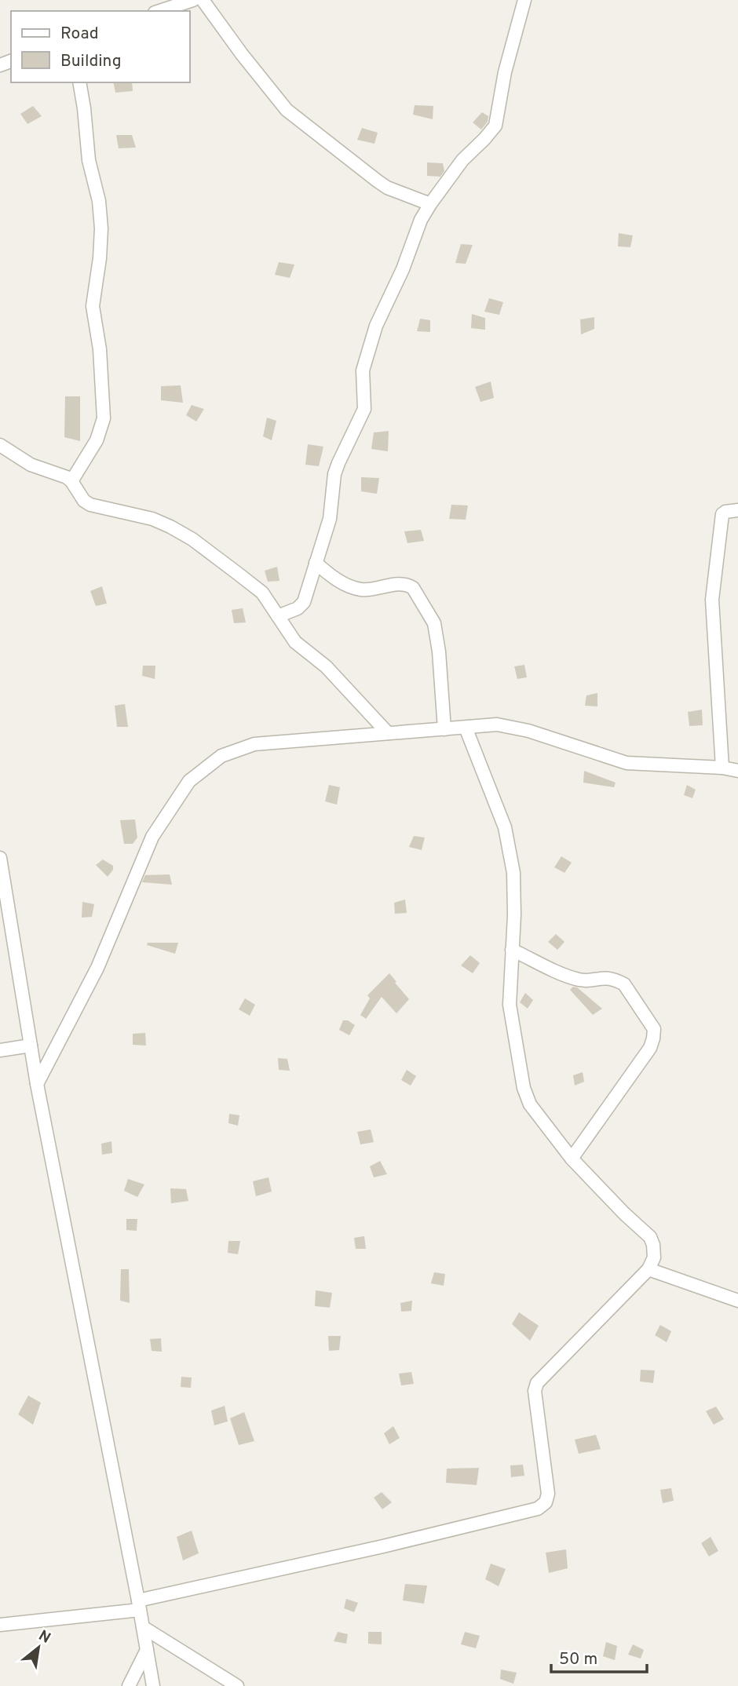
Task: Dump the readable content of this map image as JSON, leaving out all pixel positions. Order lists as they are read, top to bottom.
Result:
{
  "legend": ["Road", "Building"],
  "scale_bar": "50 m",
  "north": "top right"
}
